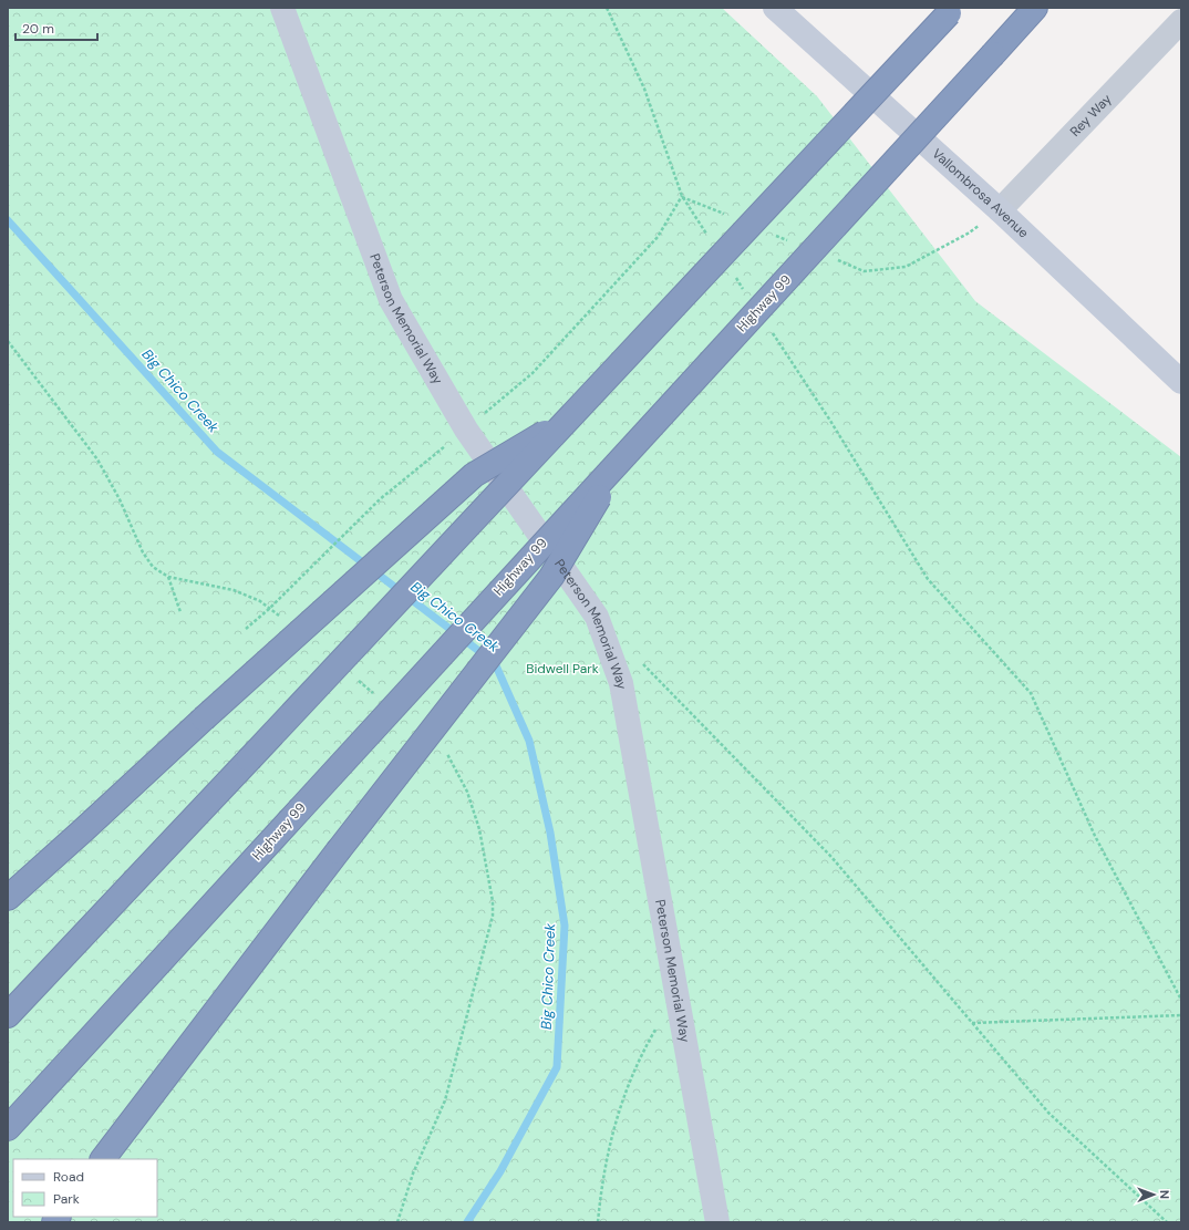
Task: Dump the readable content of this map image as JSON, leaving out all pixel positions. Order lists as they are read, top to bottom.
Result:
{
  "streets": {
    "highway": ["Highway 99"],
    "street": ["Rey Way", "Vallombrosa Avenue", "Peterson Memorial Way"]
  },
  "crossings": [
    ["Rey Way", "Vallombrosa Avenue"]
  ],
  "water": ["Big Chico Creek"],
  "parks": ["Bidwell Park"],
  "legend": ["Road", "Park"],
  "scale_bar": "20 m",
  "north": "right"
}
